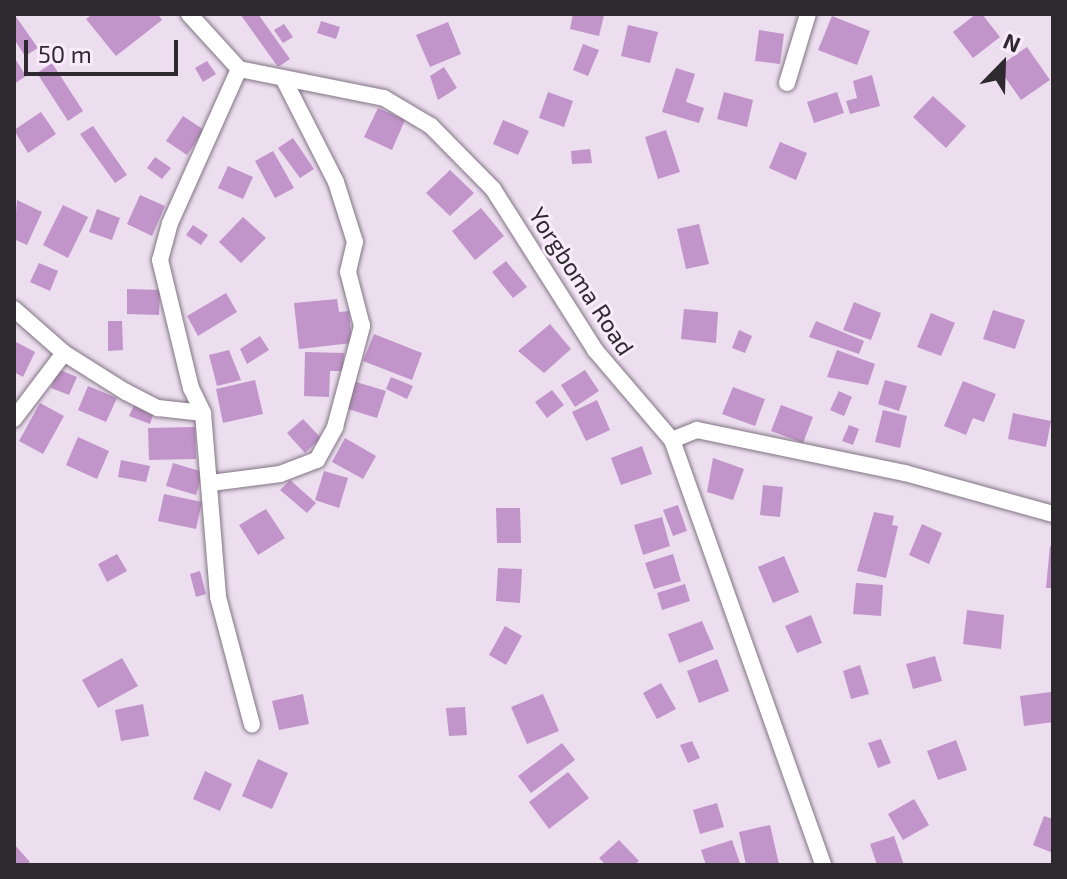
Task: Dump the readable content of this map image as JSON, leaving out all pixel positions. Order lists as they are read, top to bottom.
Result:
{
  "streets": {
    "street": ["Yorgboma Road"]
  },
  "scale_bar": "50 m",
  "north": "top right"
}
